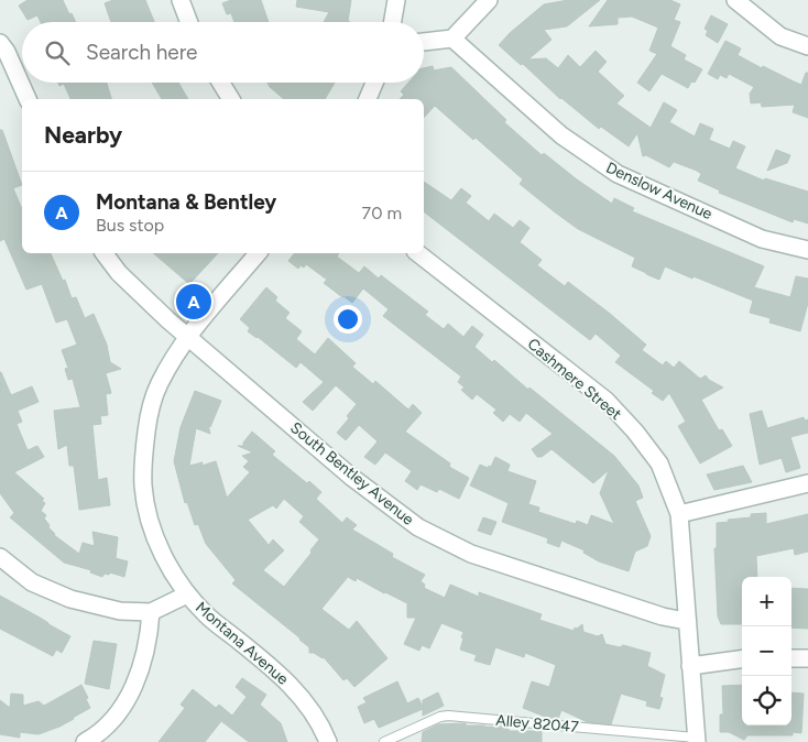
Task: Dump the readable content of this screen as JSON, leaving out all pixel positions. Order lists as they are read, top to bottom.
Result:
{
  "streets": {
    "street": [
      "Denslow Avenue",
      "Cashmere Street",
      "South Bentley Avenue",
      "Montana Avenue"
    ],
    "lane": ["Alley 82047"]
  },
  "crossings": [
    ["Cashmere Street", "South Bentley Avenue"],
    ["Cashmere Street", "Alley 82047"],
    ["South Bentley Avenue", "Montana Avenue"]
  ],
  "page": {
    "search": "Search here",
    "heading": "Nearby",
    "list": [
      {
        "mark": "A",
        "name": "Montana & Bentley",
        "note": "Bus stop",
        "value": "70 m"
      }
    ],
    "pins": "A",
    "map_buttons": ["+", "−"]
  }
}
